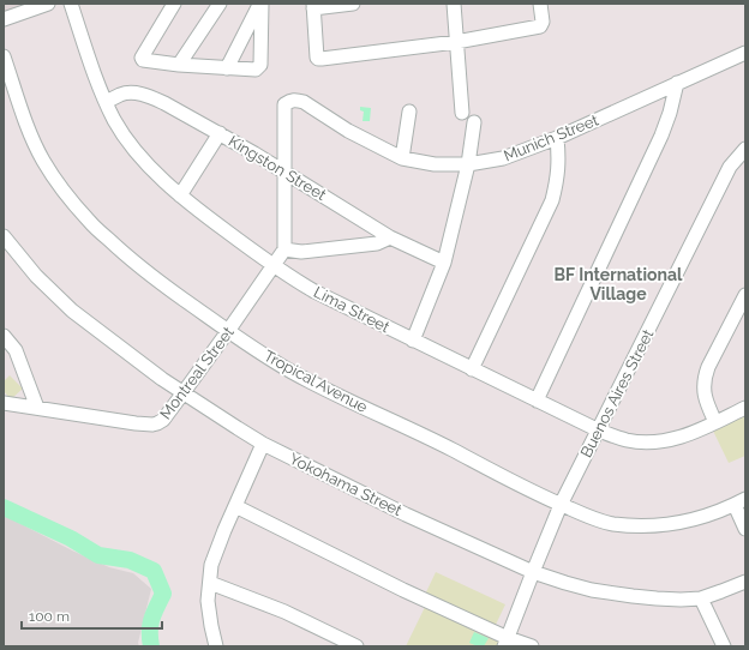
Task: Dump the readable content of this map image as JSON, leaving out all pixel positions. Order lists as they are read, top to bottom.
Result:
{
  "streets": {
    "street": [
      "Munich Street",
      "Kingston Street",
      "Lima Street",
      "Montreal Street",
      "Tropical Avenue",
      "Buenos Aires Street",
      "Yokohama Street"
    ]
  },
  "crossings": [
    ["Munich Street", "Kingston Street"],
    ["Kingston Street", "Lima Street"],
    ["Lima Street", "Montreal Street"],
    ["Lima Street", "Buenos Aires Street"],
    ["Montreal Street", "Tropical Avenue"],
    ["Montreal Street", "Yokohama Street"],
    ["Tropical Avenue", "Buenos Aires Street"],
    ["Buenos Aires Street", "Yokohama Street"]
  ],
  "districts": ["BF International Village"],
  "scale_bar": "100 m"
}
